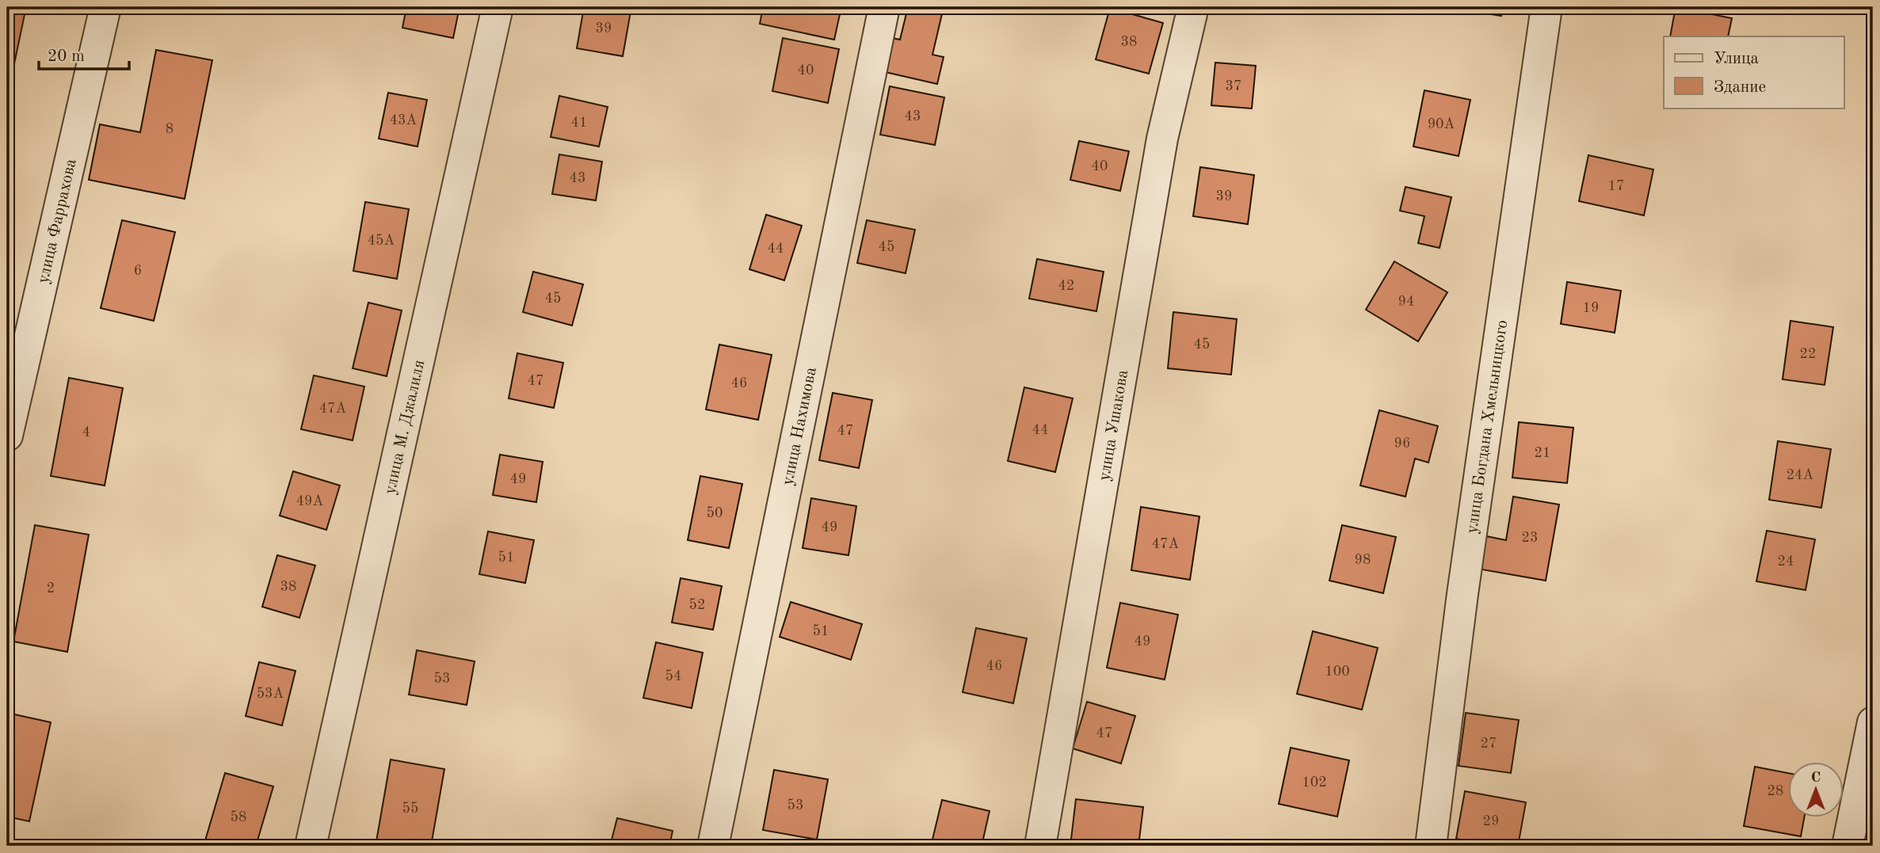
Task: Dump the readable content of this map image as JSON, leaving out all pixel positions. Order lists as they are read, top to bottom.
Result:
{
  "streets": {
    "street": [
      "улица Фаррахова",
      "улица Ушакова",
      "улица М. Джалиля",
      "улица Нахимова",
      "улица Богдана Хмельницкого"
    ]
  },
  "house_numbers": [
    "39",
    "38",
    "40",
    "37",
    "43",
    "43А",
    "41",
    "90А",
    "8",
    "40",
    "43",
    "17",
    "39",
    "45А",
    "45",
    "44",
    "6",
    "42",
    "45",
    "94",
    "19",
    "45",
    "22",
    "47",
    "46",
    "47А",
    "44",
    "47",
    "4",
    "96",
    "21",
    "24А",
    "49",
    "49А",
    "50",
    "49",
    "23",
    "47А",
    "51",
    "98",
    "24",
    "38",
    "2",
    "52",
    "51",
    "49",
    "46",
    "100",
    "54",
    "53",
    "53А",
    "47",
    "27",
    "102",
    "28",
    "53",
    "55",
    "58",
    "29"
  ],
  "legend": ["Улица", "Здание"],
  "scale_bar": "20 m",
  "north": "top"
}
